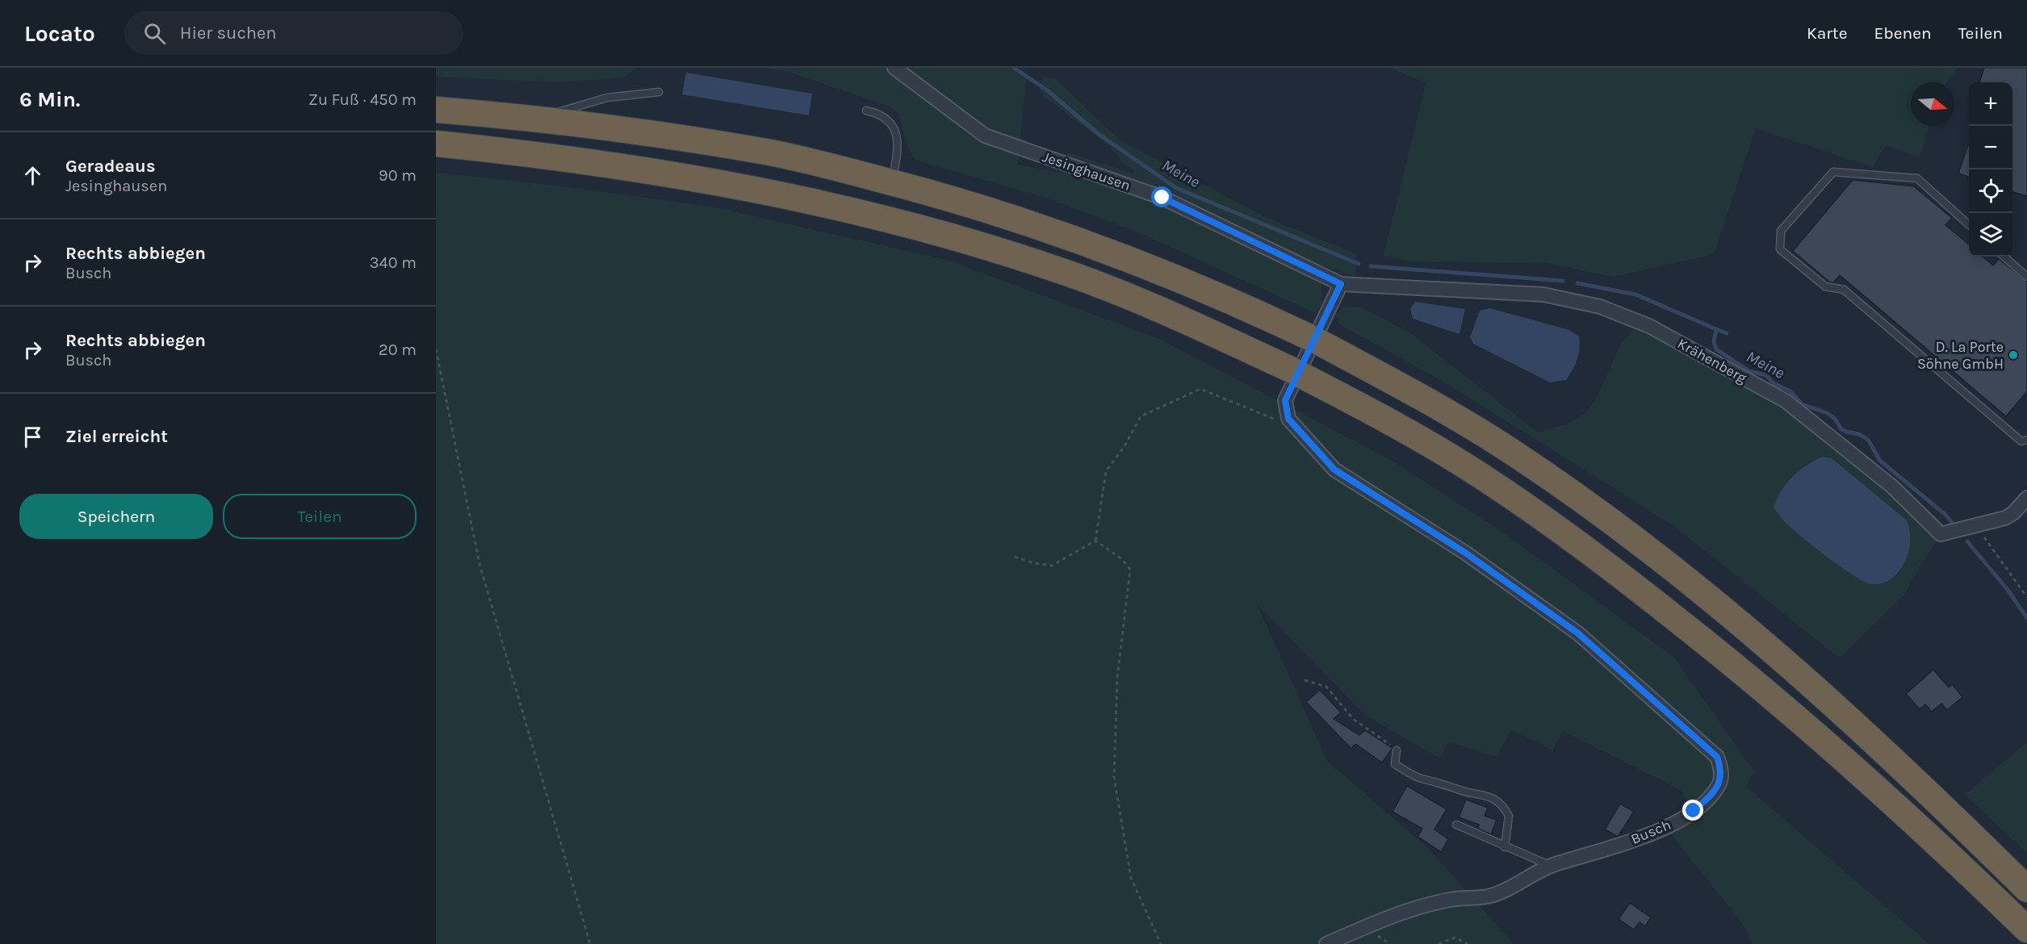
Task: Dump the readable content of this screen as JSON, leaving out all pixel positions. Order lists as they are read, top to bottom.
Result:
{
  "streets": {
    "street": ["Jesinghausen", "Krähenberg", "Busch"]
  },
  "crossings": [
    ["Jesinghausen", "Krähenberg"],
    ["Jesinghausen", "Busch"],
    ["Krähenberg", "Busch"]
  ],
  "water": ["Meine"],
  "places": ["D. La Porte Söhne GmbH"],
  "north": "right",
  "page": {
    "header": "Locato",
    "search": "Hier suchen",
    "nav": ["Karte", "Ebenen", "Teilen"],
    "heading": ["6 Min.", "Zu Fuß · 450 m"],
    "map_buttons": ["+", "−"],
    "list": [
      ["Geradeaus", "Jesinghausen", "90 m"],
      ["Rechts abbiegen", "Busch", "340 m"],
      ["Rechts abbiegen", "Busch", "20 m"],
      "Ziel erreicht"
    ],
    "buttons": ["Speichern", "Teilen"]
  }
}
